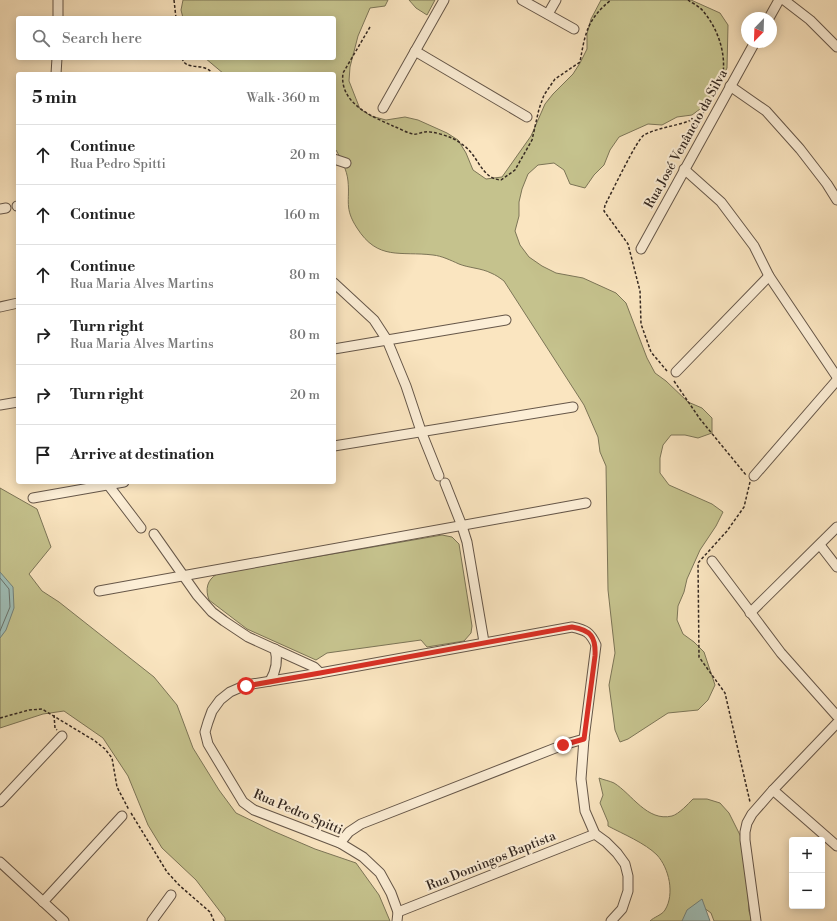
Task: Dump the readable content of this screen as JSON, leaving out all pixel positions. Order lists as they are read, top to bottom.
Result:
{
  "streets": {
    "street": ["Rua José Venâncio da Silva", "Rua Pedro Spitti", "Rua Domingos Baptista"]
  },
  "crossings": [
    ["Rua Pedro Spitti", "Rua Domingos Baptista"]
  ],
  "north": "bottom left",
  "page": {
    "search": "Search here",
    "heading": ["5 min", "Walk · 360 m"],
    "list": [
      ["Continue", "Rua Pedro Spitti", "20 m"],
      ["Continue", "160 m"],
      ["Continue", "Rua Maria Alves Martins", "80 m"],
      ["Turn right", "Rua Maria Alves Martins", "80 m"],
      ["Turn right", "20 m"],
      "Arrive at destination"
    ],
    "map_buttons": ["+", "−"]
  }
}
